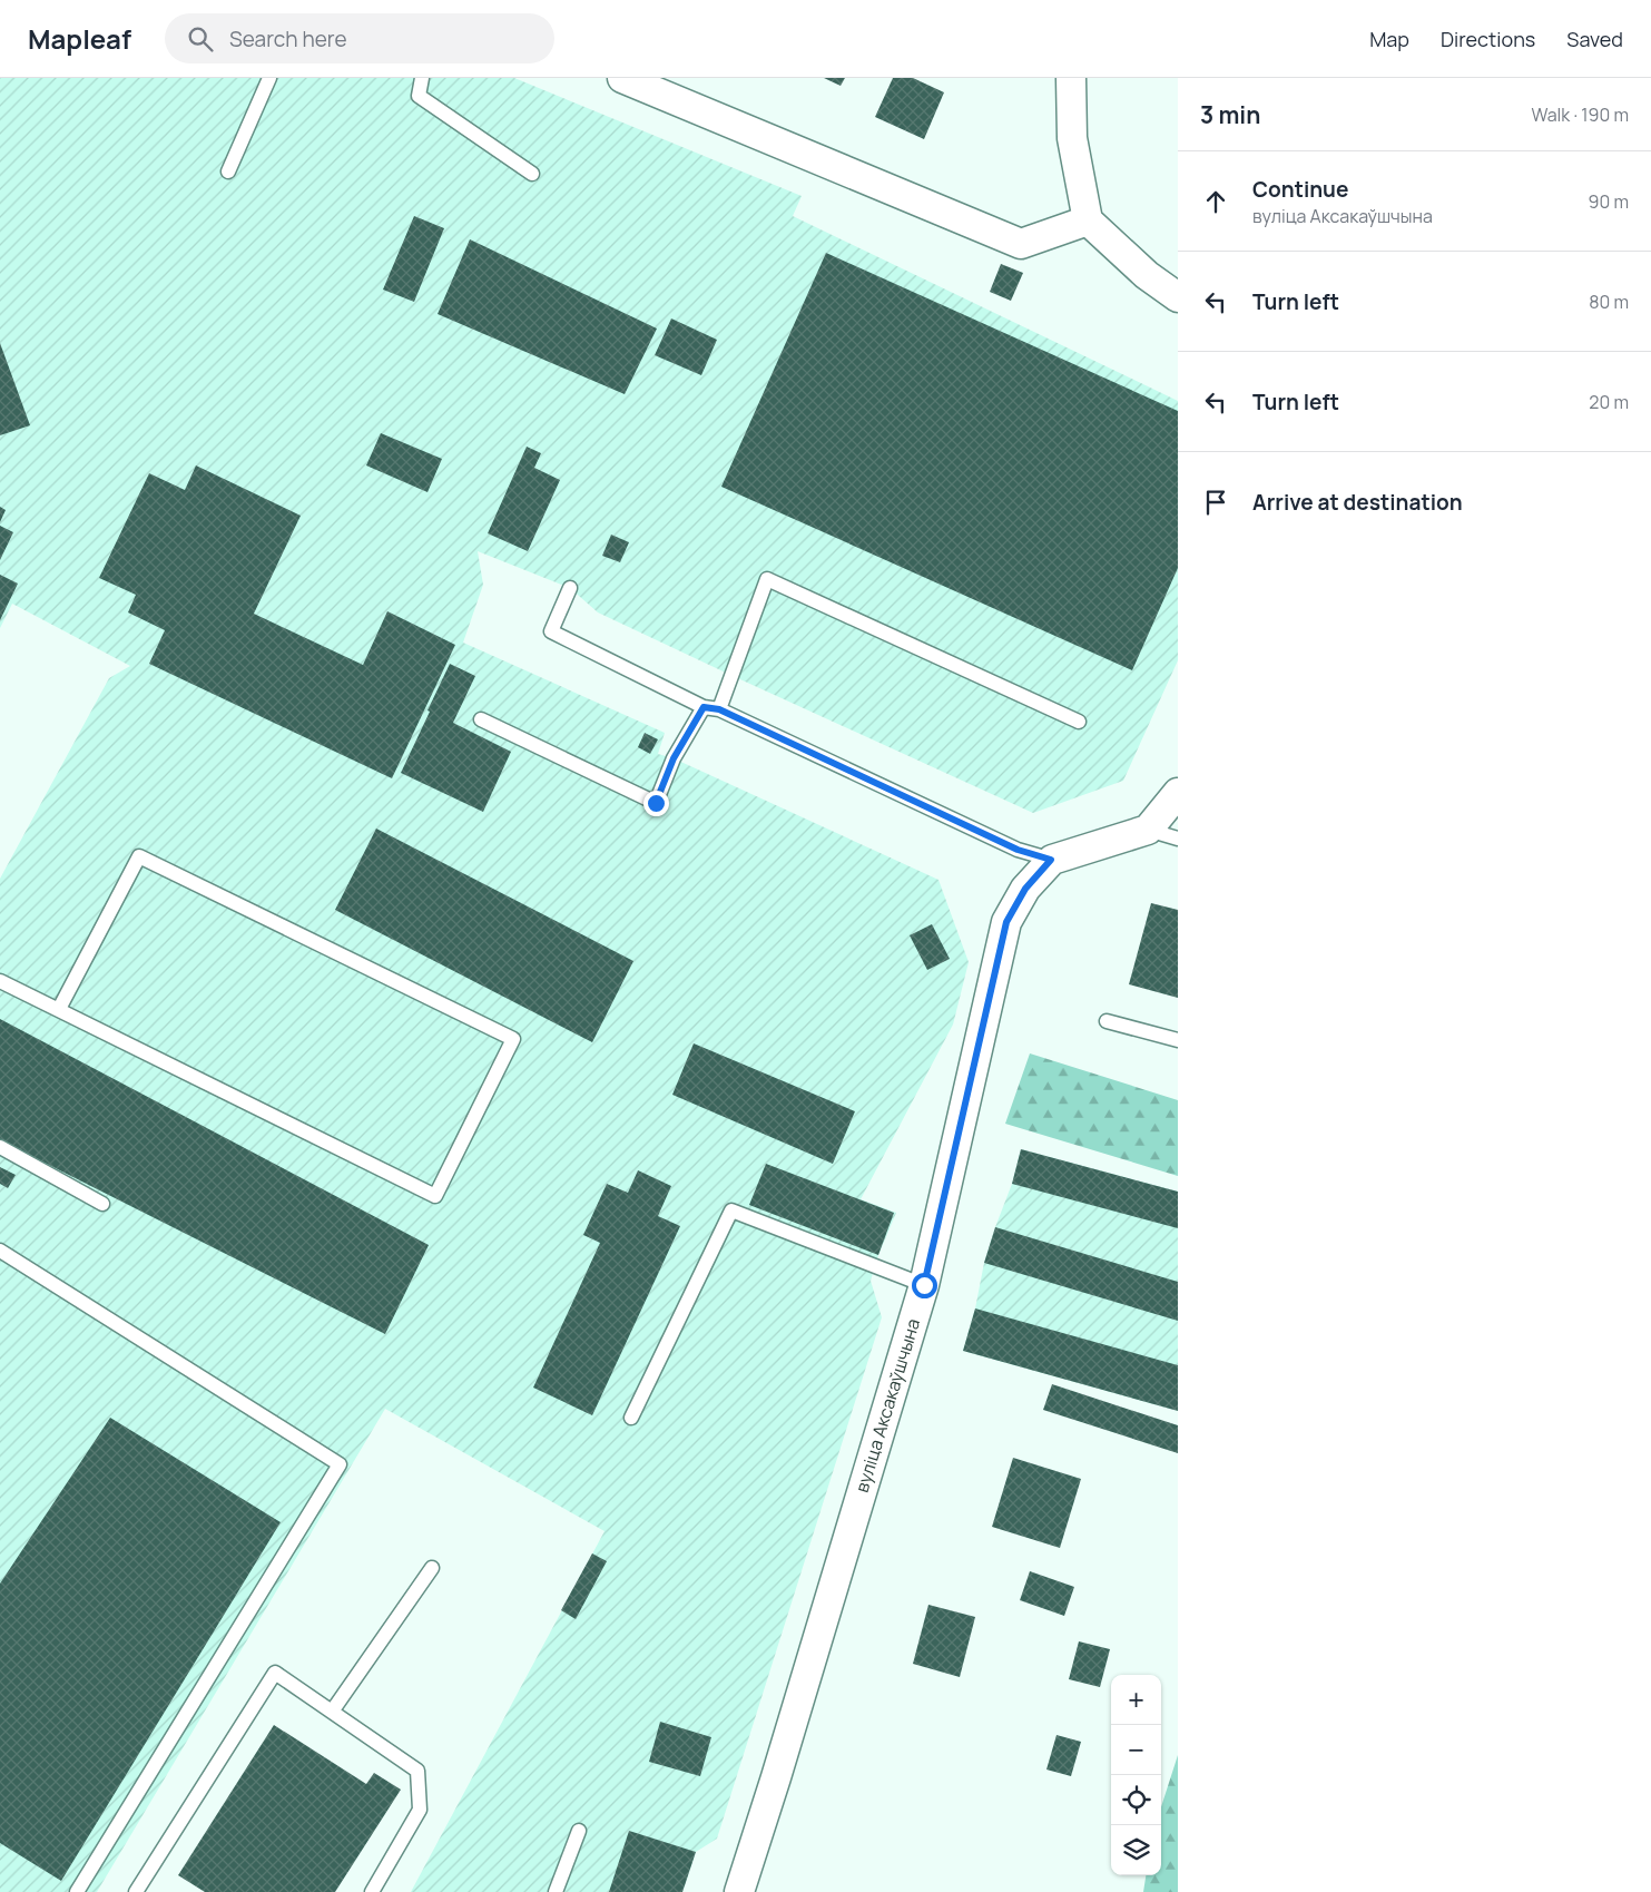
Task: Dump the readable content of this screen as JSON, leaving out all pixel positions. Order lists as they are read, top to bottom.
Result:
{
  "streets": {
    "street": ["вуліца Аксакаўшчына"]
  },
  "page": {
    "header": "Mapleaf",
    "search": "Search here",
    "nav": ["Map", "Directions", "Saved"],
    "heading": ["3 min", "Walk · 190 m"],
    "list": [
      ["Continue", "вуліца Аксакаўшчына", "90 m"],
      ["Turn left", "80 m"],
      ["Turn left", "20 m"],
      "Arrive at destination"
    ],
    "map_buttons": ["+", "−"]
  }
}
